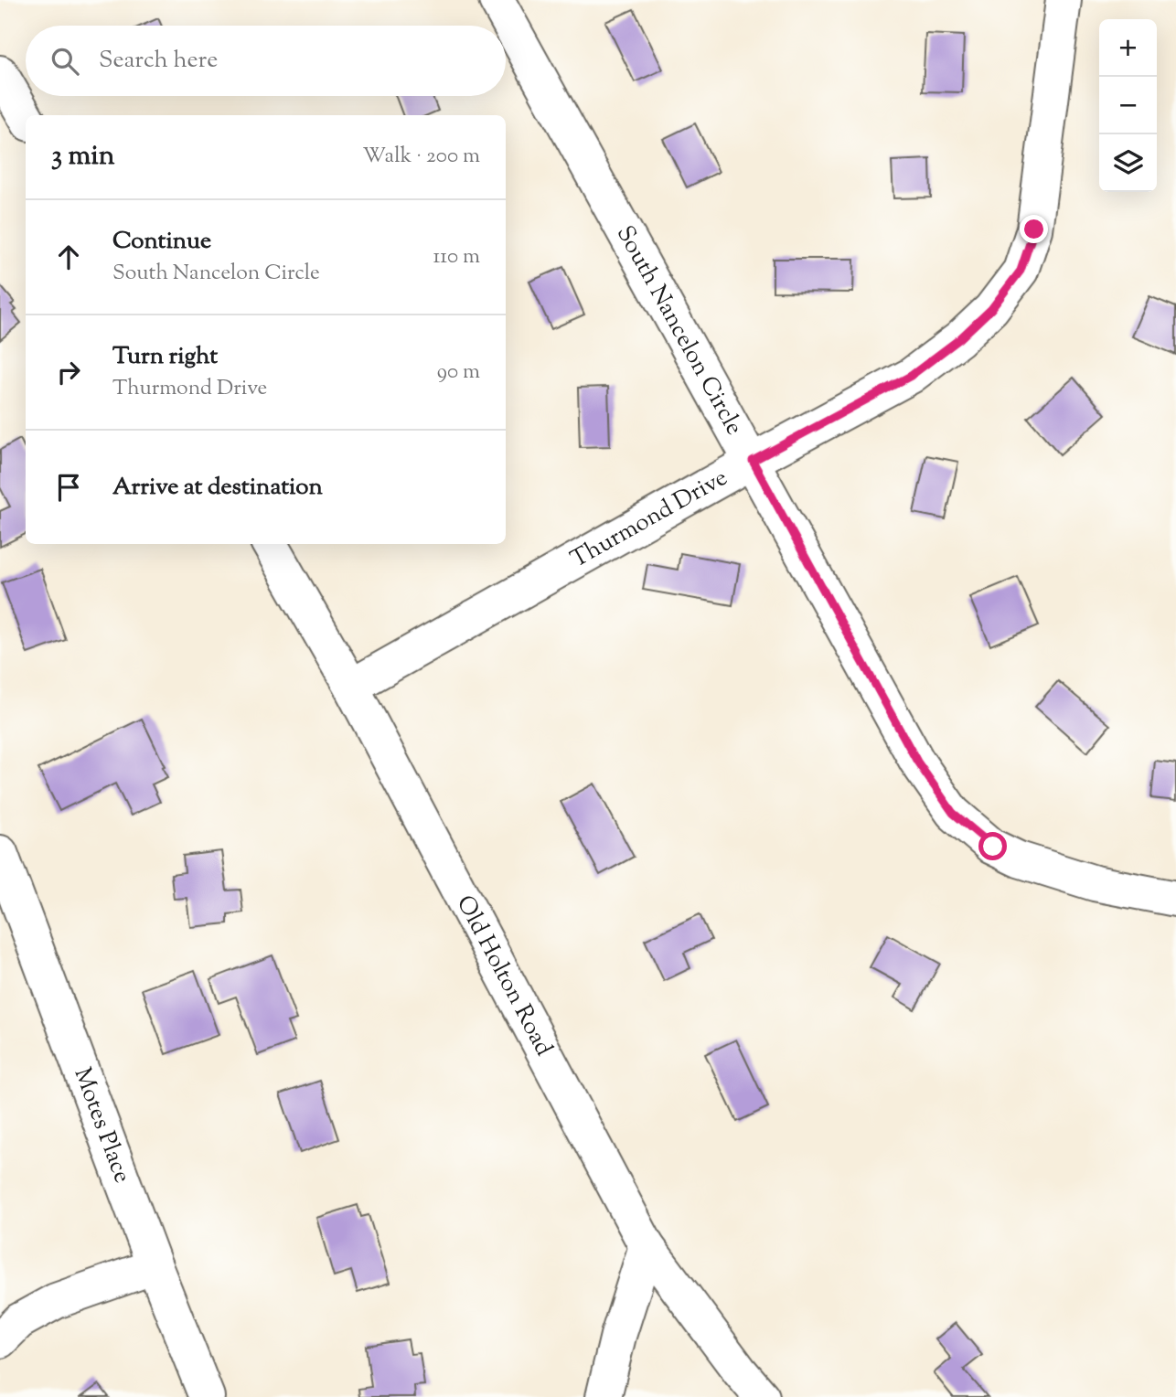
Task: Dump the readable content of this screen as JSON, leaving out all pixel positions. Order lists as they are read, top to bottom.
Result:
{
  "streets": {
    "street": [
      "South Nancelon Circle",
      "Thurmond Drive",
      "Old Holton Road",
      "Motes Place"
    ]
  },
  "crossings": [
    ["South Nancelon Circle", "Thurmond Drive"],
    ["Thurmond Drive", "Old Holton Road"]
  ],
  "page": {
    "map_buttons": ["+", "−"],
    "search": "Search here",
    "heading": ["3 min", "Walk · 200 m"],
    "list": [
      ["Continue", "South Nancelon Circle", "110 m"],
      ["Turn right", "Thurmond Drive", "90 m"],
      "Arrive at destination"
    ]
  }
}
